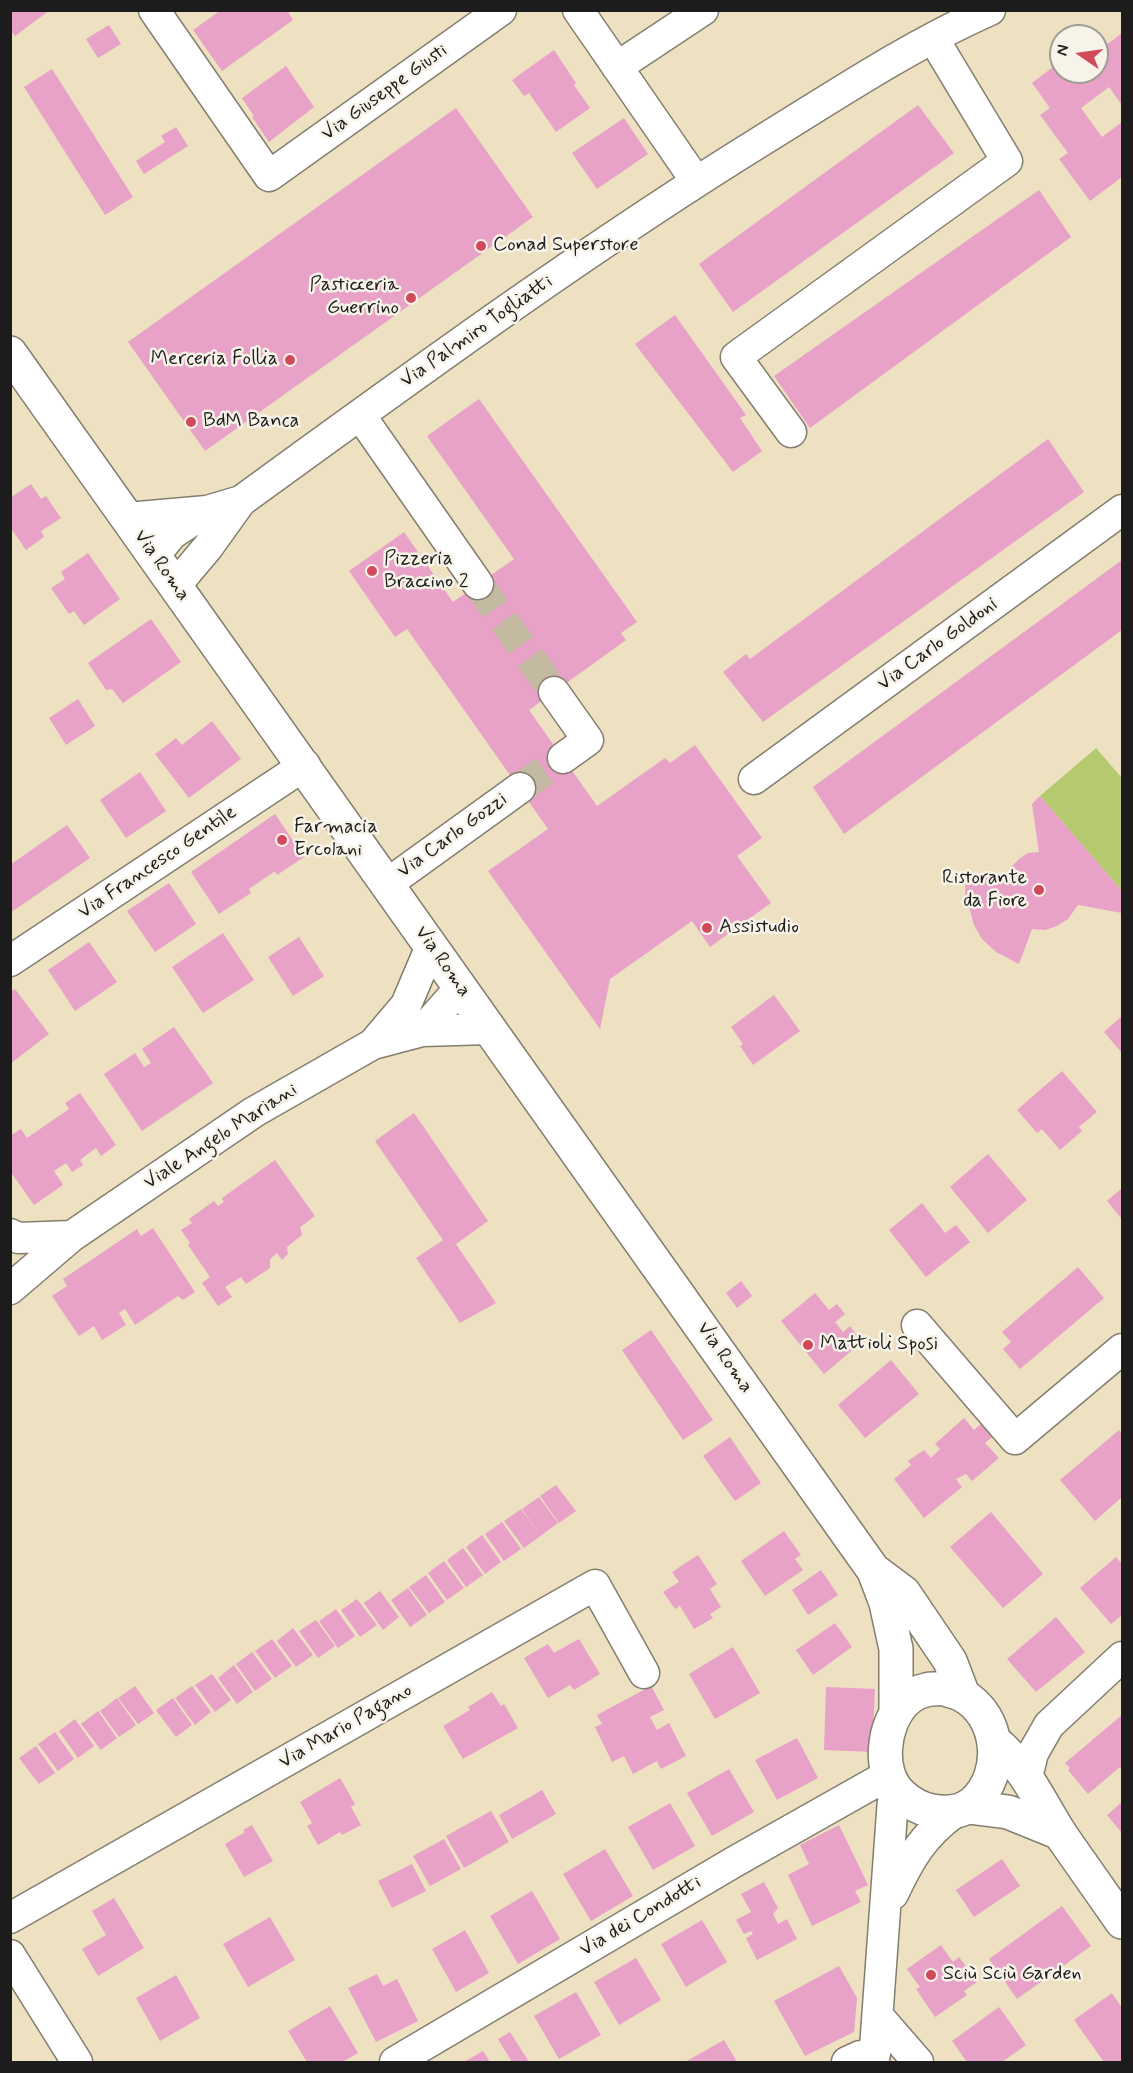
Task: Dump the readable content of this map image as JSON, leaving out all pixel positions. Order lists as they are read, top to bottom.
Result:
{
  "streets": {
    "main road": ["Via Roma"],
    "street": [
      "Via Giuseppe Giusti",
      "Via Palmiro Togliatti",
      "Via Carlo Goldoni",
      "Via Carlo Gozzi",
      "Via Francesco Gentile",
      "Viale Angelo Mariani",
      "Via Mario Pagano",
      "Via dei Condotti"
    ]
  },
  "crossings": [
    ["Via Palmiro Togliatti", "Via Roma"],
    ["Via Roma", "Via Carlo Gozzi"],
    ["Via Roma", "Via Francesco Gentile"],
    ["Via Roma", "Viale Angelo Mariani"],
    ["Via Roma", "Via dei Condotti"]
  ],
  "places": [
    "Conad Superstore",
    "Pasticceria Guerrino",
    "Merceria Follia",
    "BdM Banca",
    "Pizzeria Braccino 2",
    "Farmacia Ercolani",
    "Ristorante da Fiore",
    "Assistudio",
    "Mattioli Sposi",
    "Sciù Sciù Garden"
  ],
  "north": "left"
}
